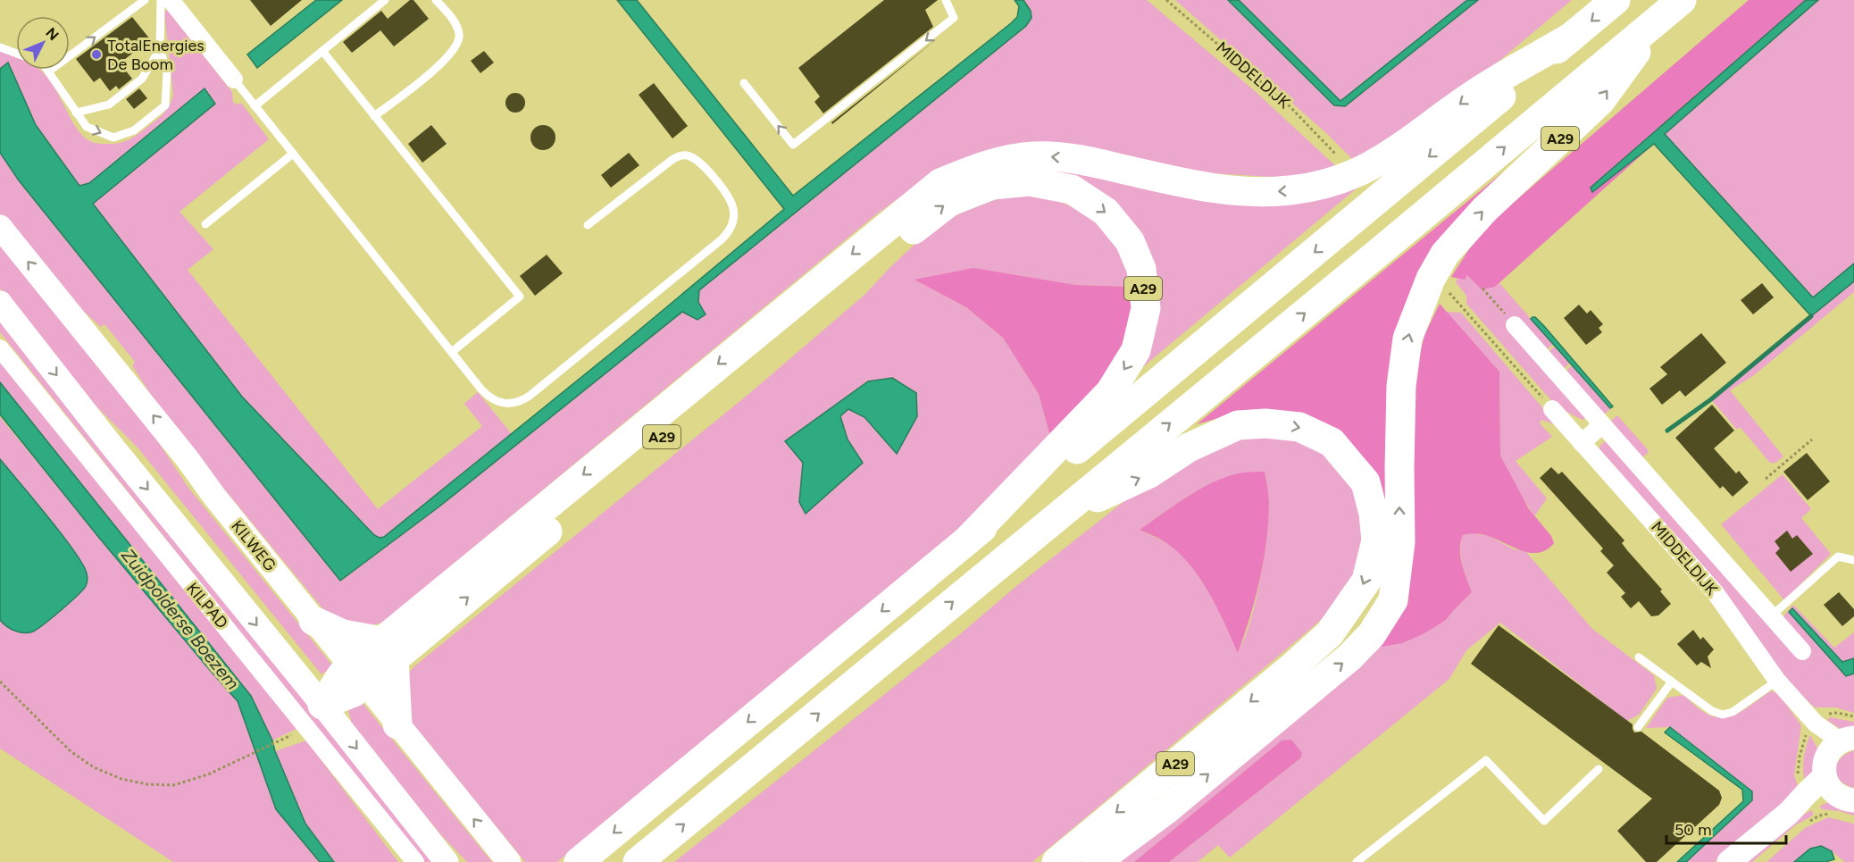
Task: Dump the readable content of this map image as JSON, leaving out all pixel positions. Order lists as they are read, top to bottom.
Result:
{
  "streets": {
    "highway": ["A29"],
    "main road": ["KILWEG"],
    "street": ["MIDDELDIJK", "KILPAD"]
  },
  "crossings": [
    ["MIDDELDIJK", "A29"],
    ["A29", "KILWEG"]
  ],
  "water": ["Zuidpolderse Boezem"],
  "places": ["TotalEnergies De Boom"],
  "scale_bar": "50 m",
  "north": "top right"
}
